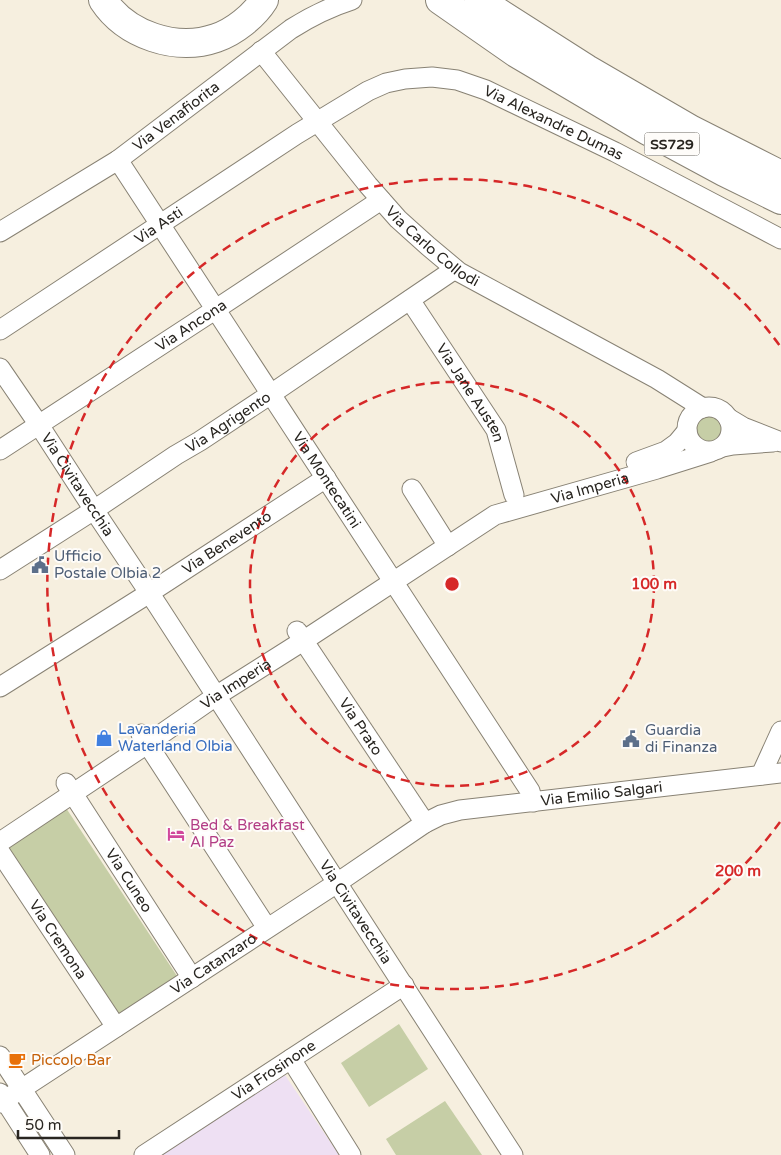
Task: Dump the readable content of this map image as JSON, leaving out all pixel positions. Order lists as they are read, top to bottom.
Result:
{
  "streets": {
    "highway": ["SS729"],
    "street": [
      "Via Venafiorita",
      "Via Alexandre Dumas",
      "Via Asti",
      "Via Carlo Collodi",
      "Via Ancona",
      "Via Jane Austen",
      "Via Agrigento",
      "Via Montecatini",
      "Via Civitavecchia",
      "Via Imperia",
      "Via Benevento",
      "Via Prato",
      "Via Emilio Salgari",
      "Via Cuneo",
      "Via Cremona",
      "Via Catanzaro",
      "Via Frosinone"
    ]
  },
  "crossings": [
    ["Via Venafiorita", "Via Carlo Collodi"],
    ["Via Venafiorita", "Via Montecatini"],
    ["Via Alexandre Dumas", "Via Asti"],
    ["Via Alexandre Dumas", "Via Carlo Collodi"],
    ["Via Asti", "Via Carlo Collodi"],
    ["Via Asti", "Via Montecatini"],
    ["Via Carlo Collodi", "Via Ancona"],
    ["Via Carlo Collodi", "Via Agrigento"],
    ["Via Carlo Collodi", "Via Imperia"],
    ["Via Ancona", "Via Montecatini"],
    ["Via Ancona", "Via Civitavecchia"],
    ["Via Jane Austen", "Via Agrigento"],
    ["Via Jane Austen", "Via Imperia"],
    ["Via Agrigento", "Via Montecatini"],
    ["Via Agrigento", "Via Civitavecchia"],
    ["Via Montecatini", "Via Imperia"],
    ["Via Montecatini", "Via Benevento"],
    ["Via Montecatini", "Via Emilio Salgari"],
    ["Via Civitavecchia", "Via Imperia"],
    ["Via Civitavecchia", "Via Benevento"],
    ["Via Civitavecchia", "Via Catanzaro"],
    ["Via Civitavecchia", "Via Frosinone"],
    ["Via Imperia", "Via Prato"],
    ["Via Imperia", "Via Cuneo"],
    ["Via Prato", "Via Emilio Salgari"],
    ["Via Prato", "Via Catanzaro"],
    ["Via Emilio Salgari", "Via Catanzaro"],
    ["Via Cuneo", "Via Catanzaro"],
    ["Via Cremona", "Via Catanzaro"]
  ],
  "places": {
    "public building": ["Ufficio Postale Olbia 2", "Guardia di Finanza"],
    "shop": ["Lavanderia Waterland Olbia"],
    "hotel": ["Bed & Breakfast Al Paz"],
    "cafe": ["Piccolo Bar"]
  },
  "scale_bar": "50 m",
  "rings": ["100 m", "200 m"]
}
